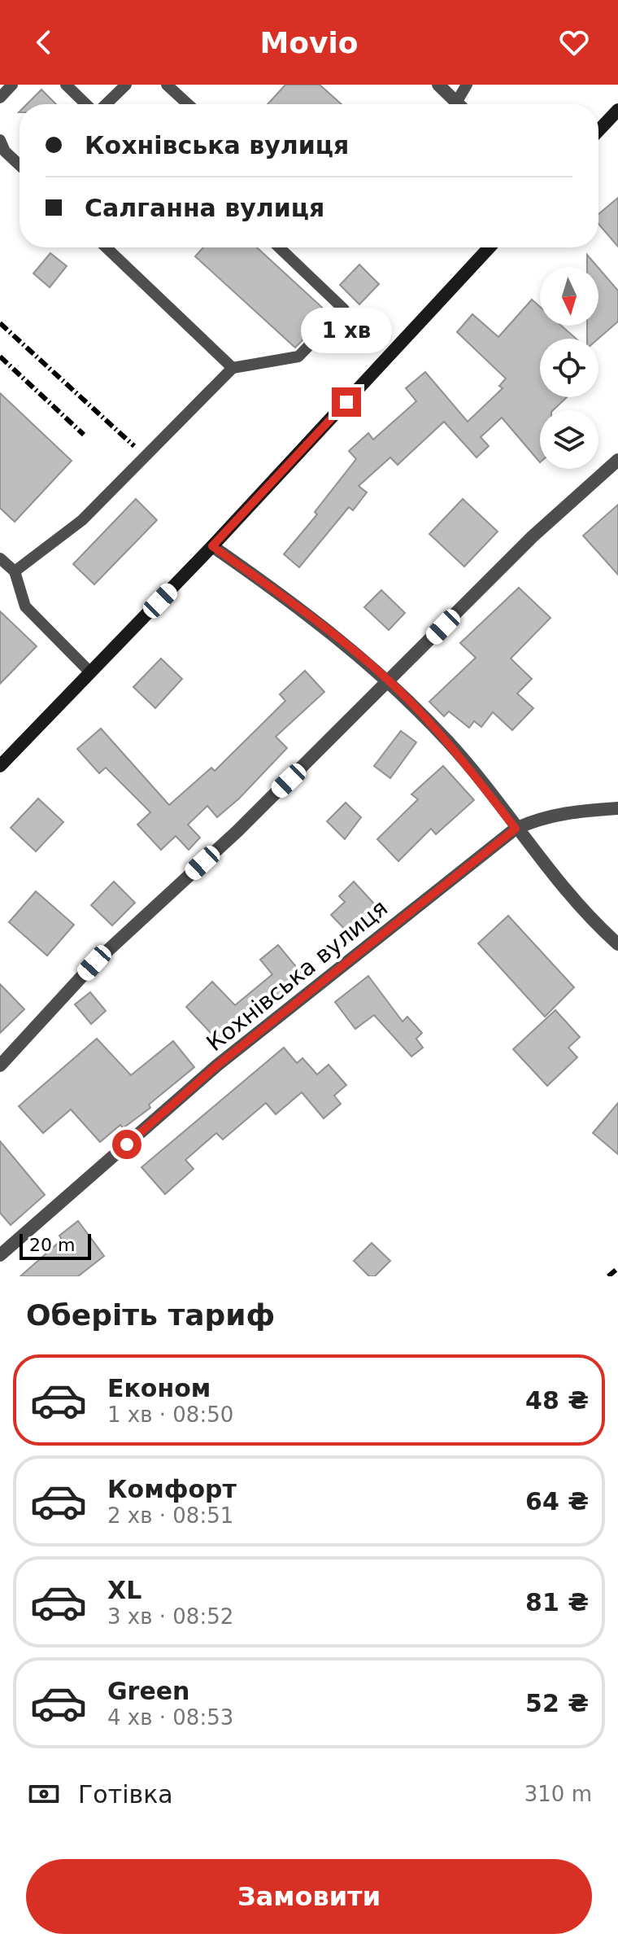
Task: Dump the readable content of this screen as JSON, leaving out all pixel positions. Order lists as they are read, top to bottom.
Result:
{
  "streets": {
    "street": ["Кохнівська вулиця"]
  },
  "scale_bar": "20 m",
  "north": "bottom",
  "page": {
    "header": "Movio",
    "banner": ["Кохнівська вулиця", "Салганна вулиця"],
    "bubble": "1 хв",
    "scale": "20 m",
    "heading": "Оберіть тариф",
    "list": [
      {
        "name": "Економ",
        "note": "1 хв · 08:50",
        "value": "48 ₴"
      },
      {
        "name": "Комфорт",
        "note": "2 хв · 08:51",
        "value": "64 ₴"
      },
      {
        "name": "XL",
        "note": "3 хв · 08:52",
        "value": "81 ₴"
      },
      {
        "name": "Green",
        "note": "4 хв · 08:53",
        "value": "52 ₴"
      }
    ],
    "pay": ["Готівка", "310 m"],
    "buttons": "Замовити"
  }
}
